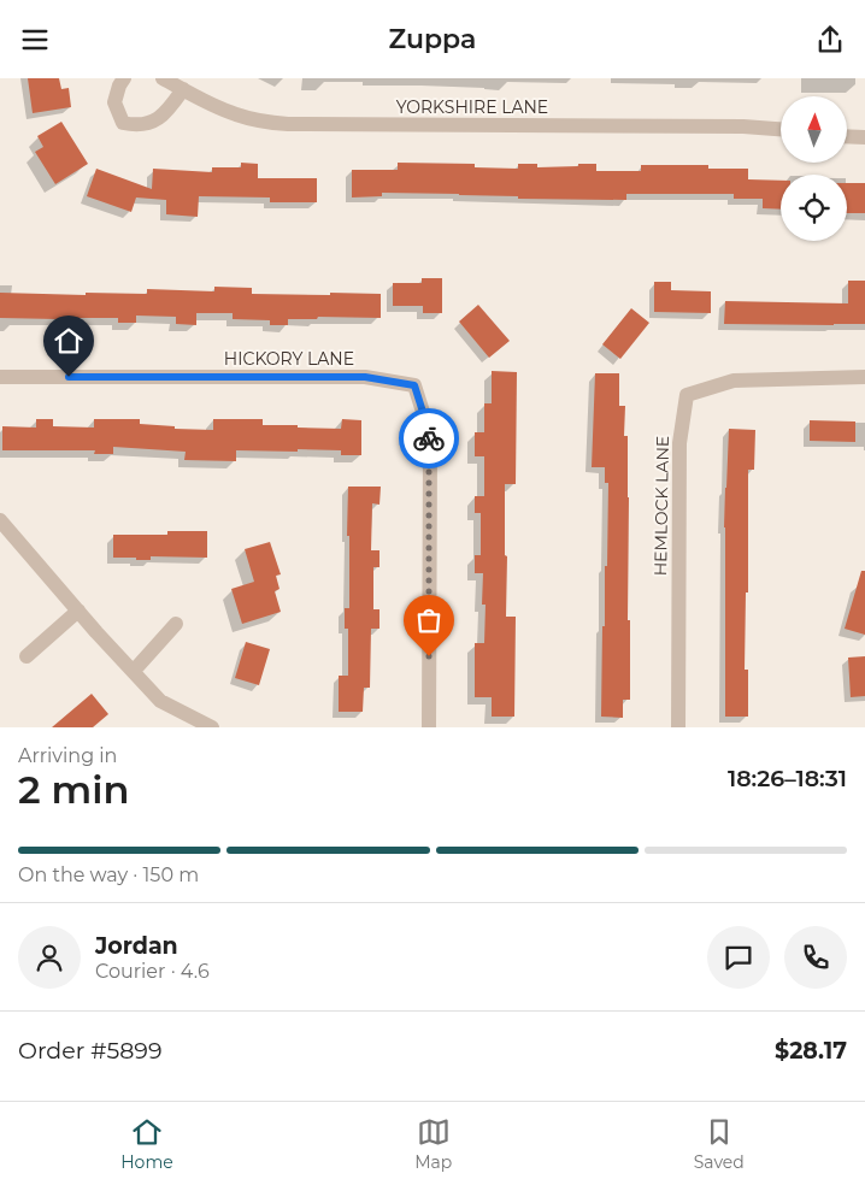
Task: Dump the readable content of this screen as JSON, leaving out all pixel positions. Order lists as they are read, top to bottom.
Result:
{
  "streets": {
    "street": ["YORKSHIRE LANE", "HICKORY LANE", "HEMLOCK LANE"]
  },
  "north": "top",
  "page": {
    "header": "Zuppa",
    "heading": ["2 min", "Arriving in", "18:26–18:31"],
    "panel": [
      "Jordan",
      "Courier · 4.6",
      "Order #5899",
      "$28.17"
    ],
    "bar": "On the way · 150 m",
    "tabs": ["Home", "Map", "Saved"]
  }
}
